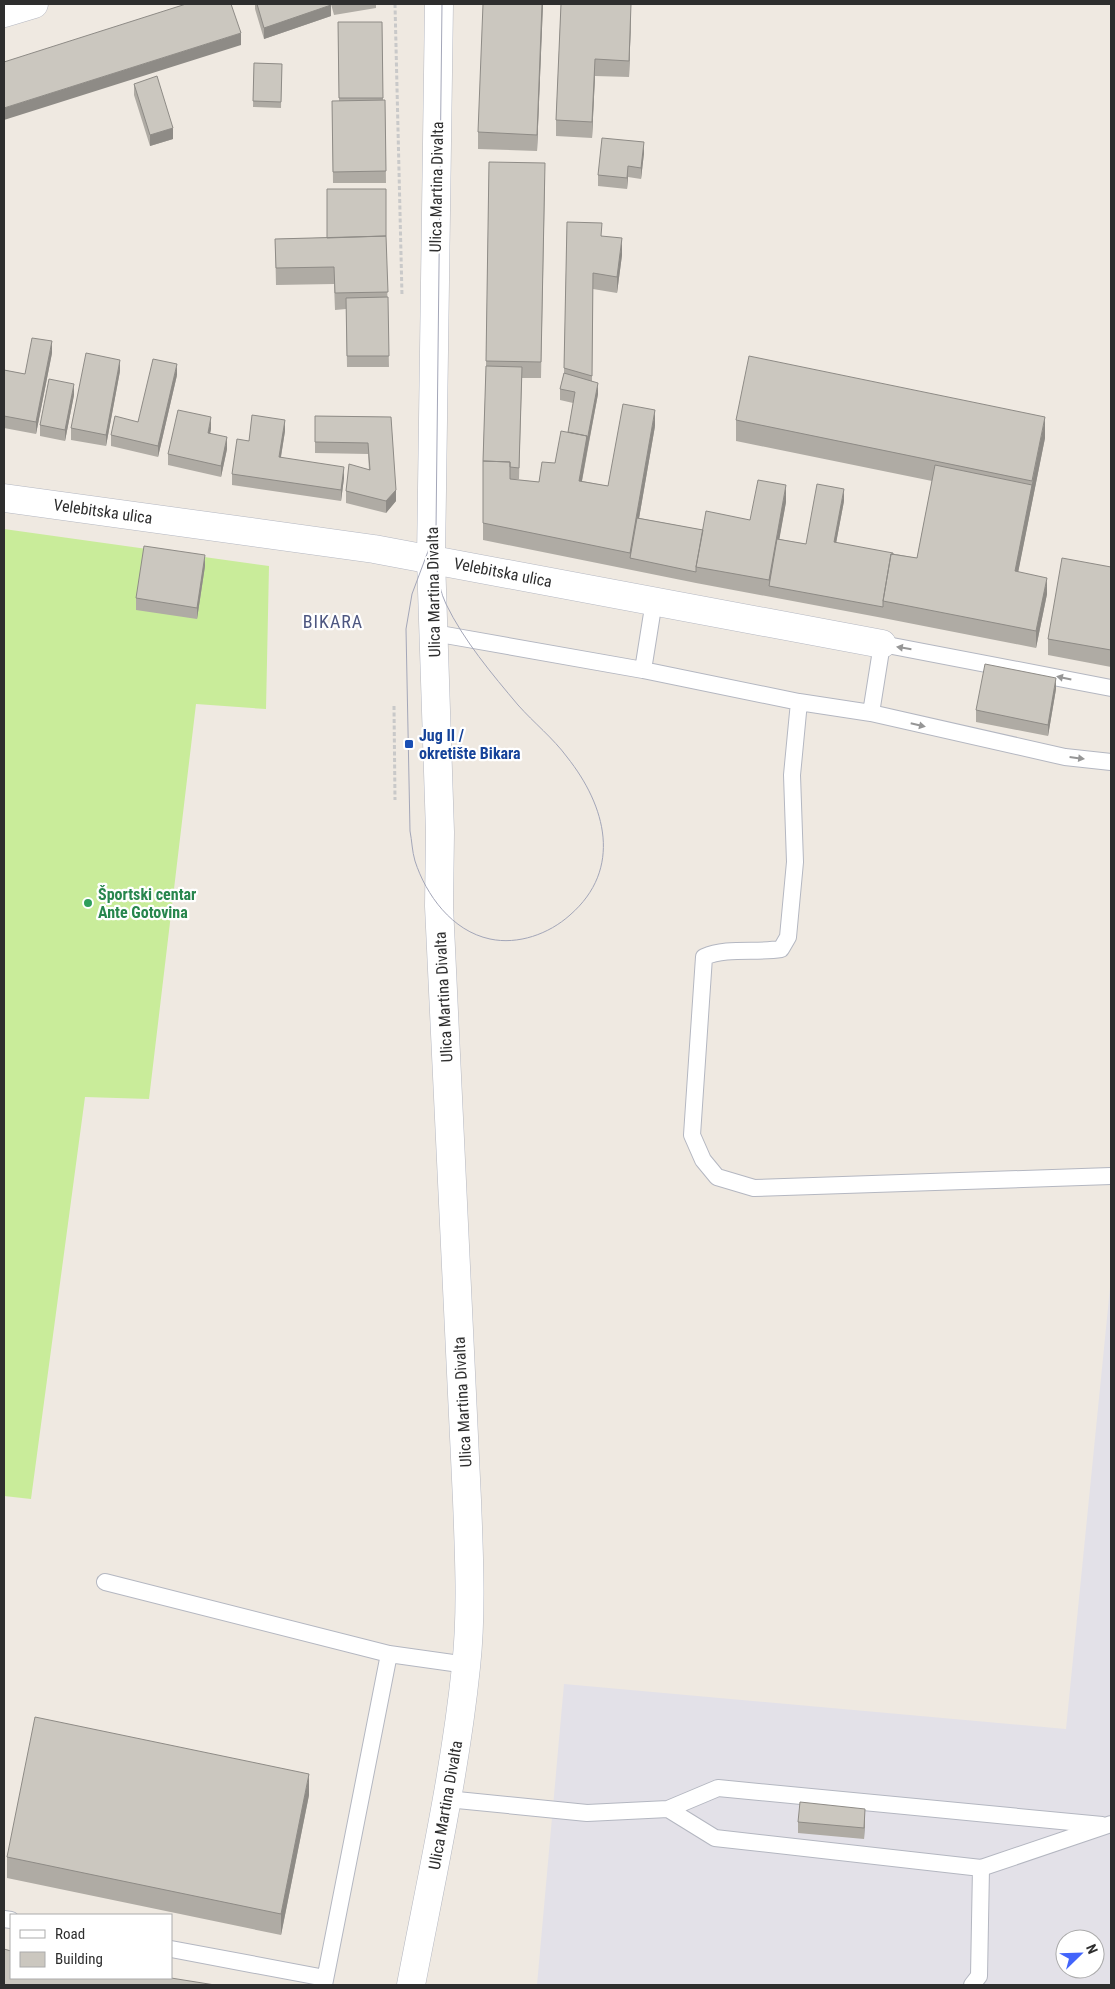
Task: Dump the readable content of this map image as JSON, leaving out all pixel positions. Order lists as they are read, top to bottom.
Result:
{
  "streets": {
    "street": ["Ulica Martina Divalta", "Velebitska ulica"]
  },
  "crossings": [
    ["Ulica Martina Divalta", "Velebitska ulica"]
  ],
  "districts": ["BIKARA"],
  "places": {
    "transit": ["Jug II / okretište Bikara"],
    "other": ["Športski centar Ante Gotovina"]
  },
  "legend": ["Road", "Building"],
  "north": "top right"
}
